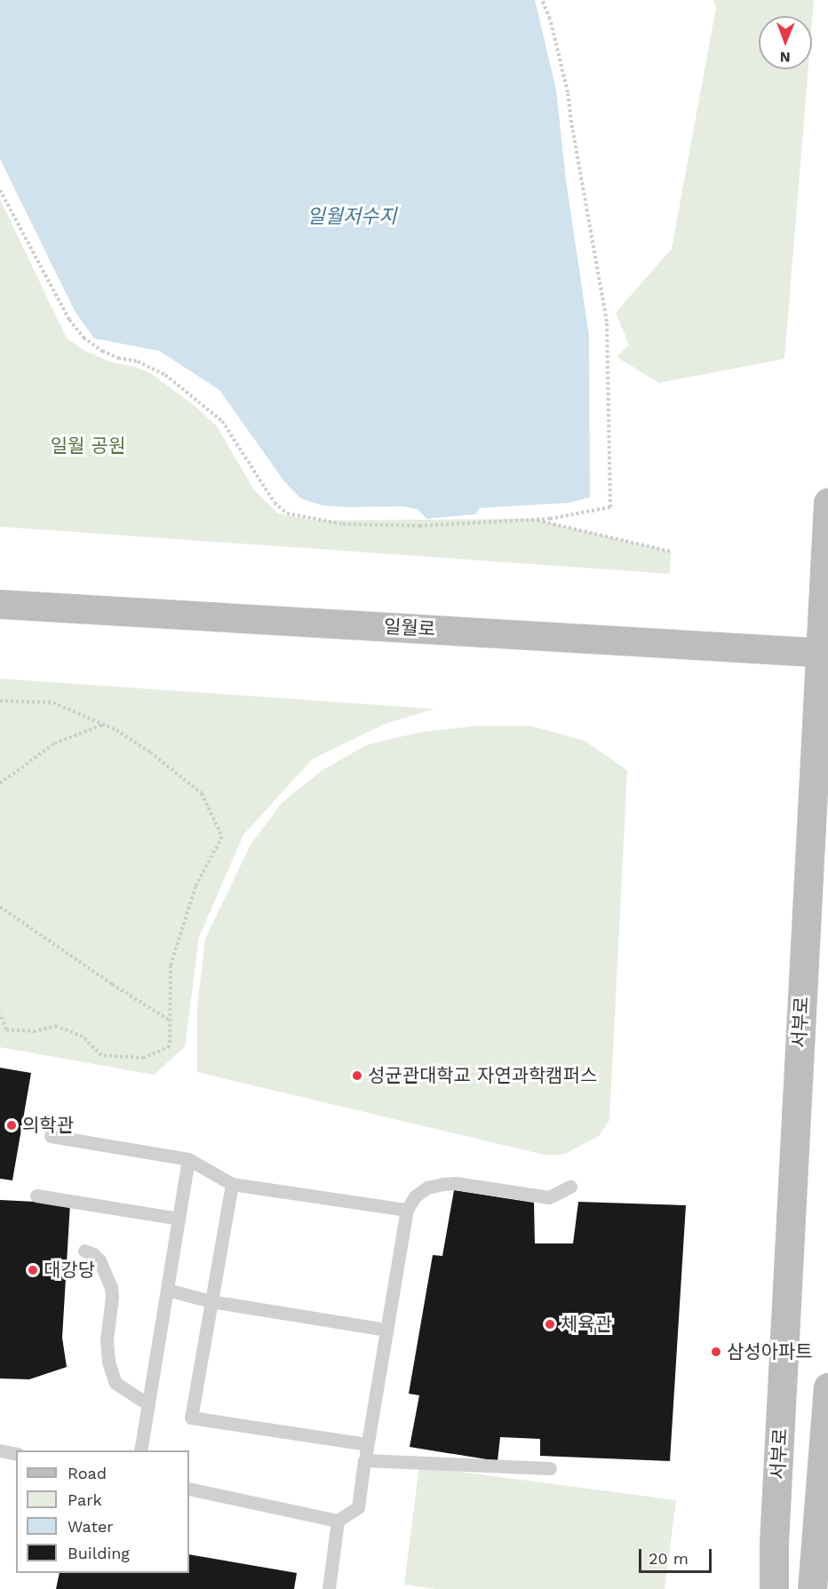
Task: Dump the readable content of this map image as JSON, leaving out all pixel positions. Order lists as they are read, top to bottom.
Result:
{
  "streets": {
    "main road": ["일월로", "서부로"]
  },
  "crossings": [
    ["일월로", "서부로"]
  ],
  "water": ["일월저수지"],
  "parks": ["일월 공원"],
  "places": [
    "성균관대학교 자연과학캠퍼스",
    "의학관",
    "대강당",
    "체육관",
    "삼성아파트"
  ],
  "legend": [
    "Road",
    "Park",
    "Water",
    "Building"
  ],
  "scale_bar": "20 m",
  "north": "bottom"
}
